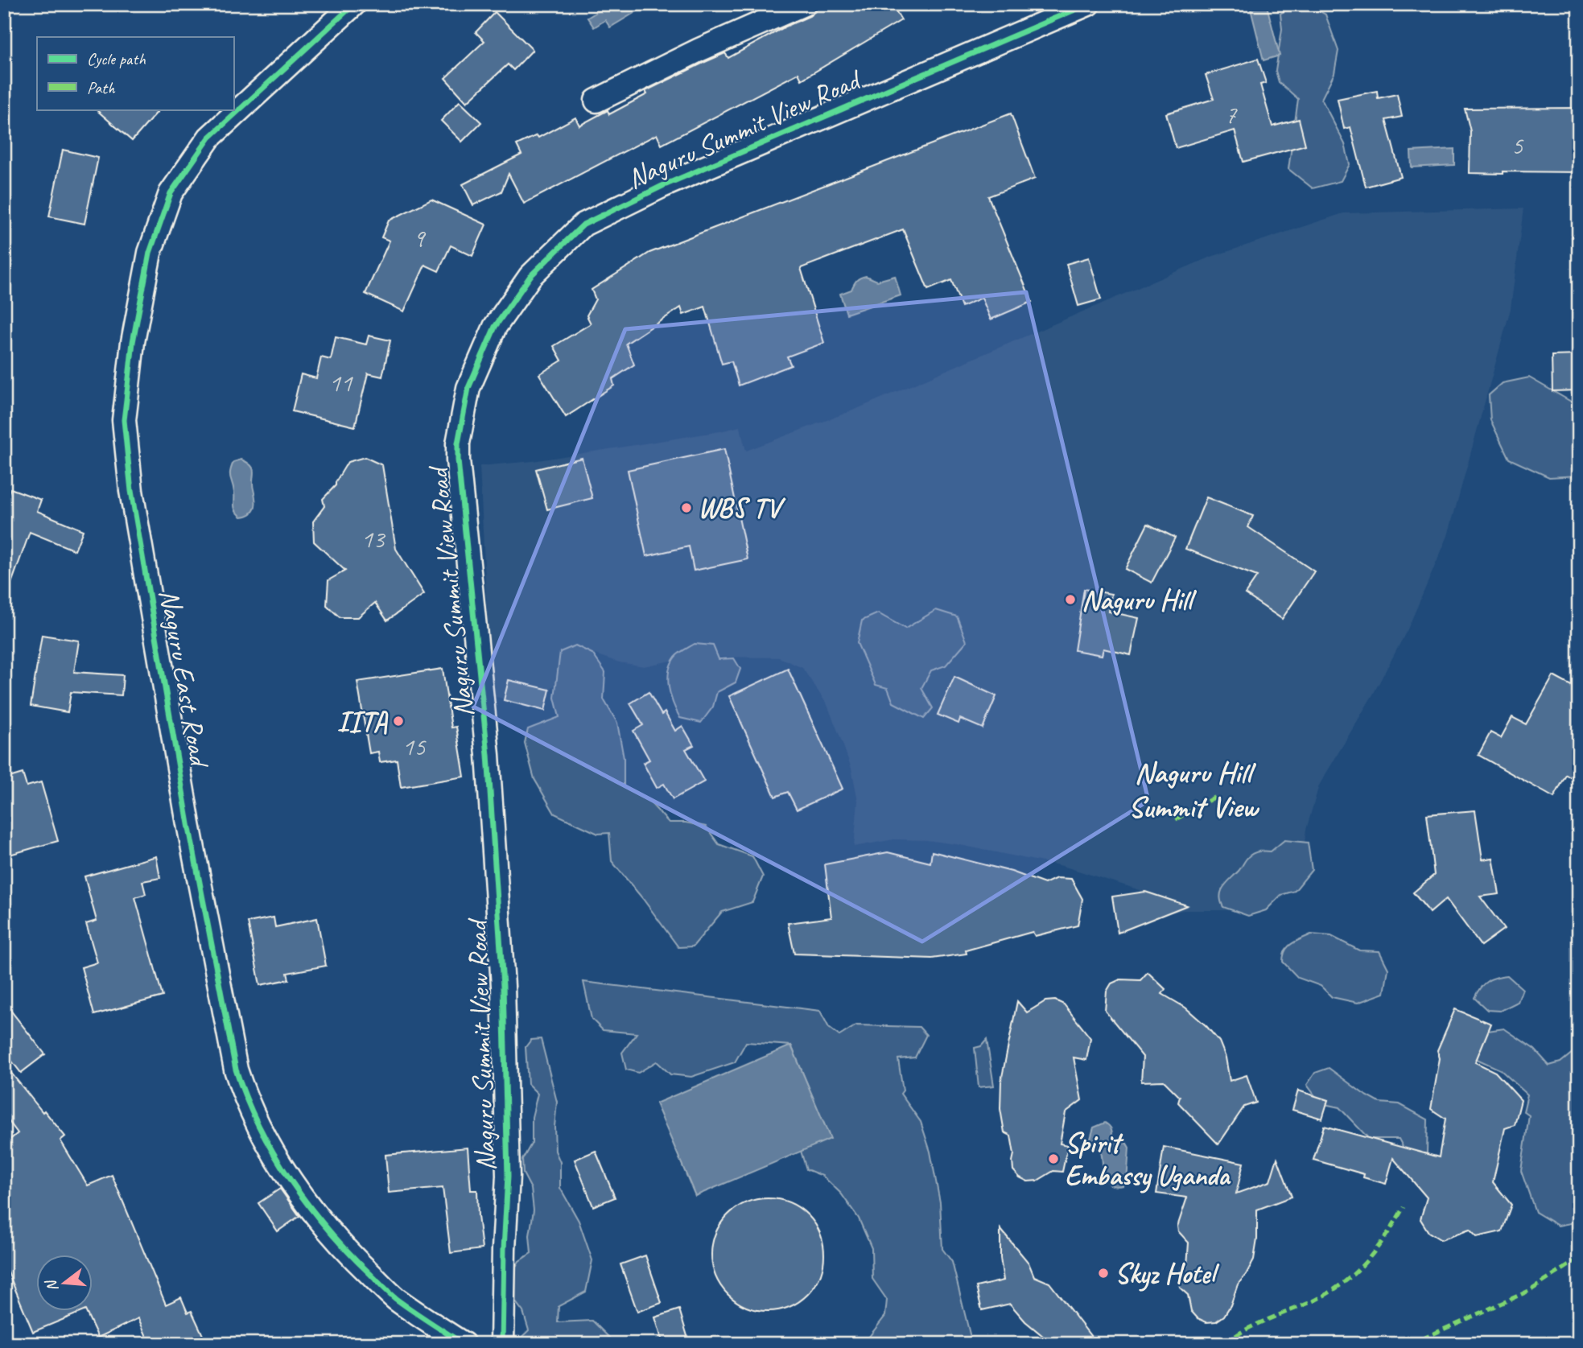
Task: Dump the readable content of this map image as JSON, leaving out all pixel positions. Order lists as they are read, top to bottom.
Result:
{
  "streets": {
    "street": ["Naguru Summit View Road", "Naguru East Road"]
  },
  "districts": ["Naguru Hill Summit View"],
  "places": [
    "WBS TV",
    "Naguru Hill",
    "IITA",
    "Spirit Embassy Uganda",
    "Skyz Hotel"
  ],
  "house_numbers": [
    "7",
    "5",
    "9",
    "11",
    "13",
    "15"
  ],
  "legend": ["Cycle path", "Path"],
  "north": "left"
}
